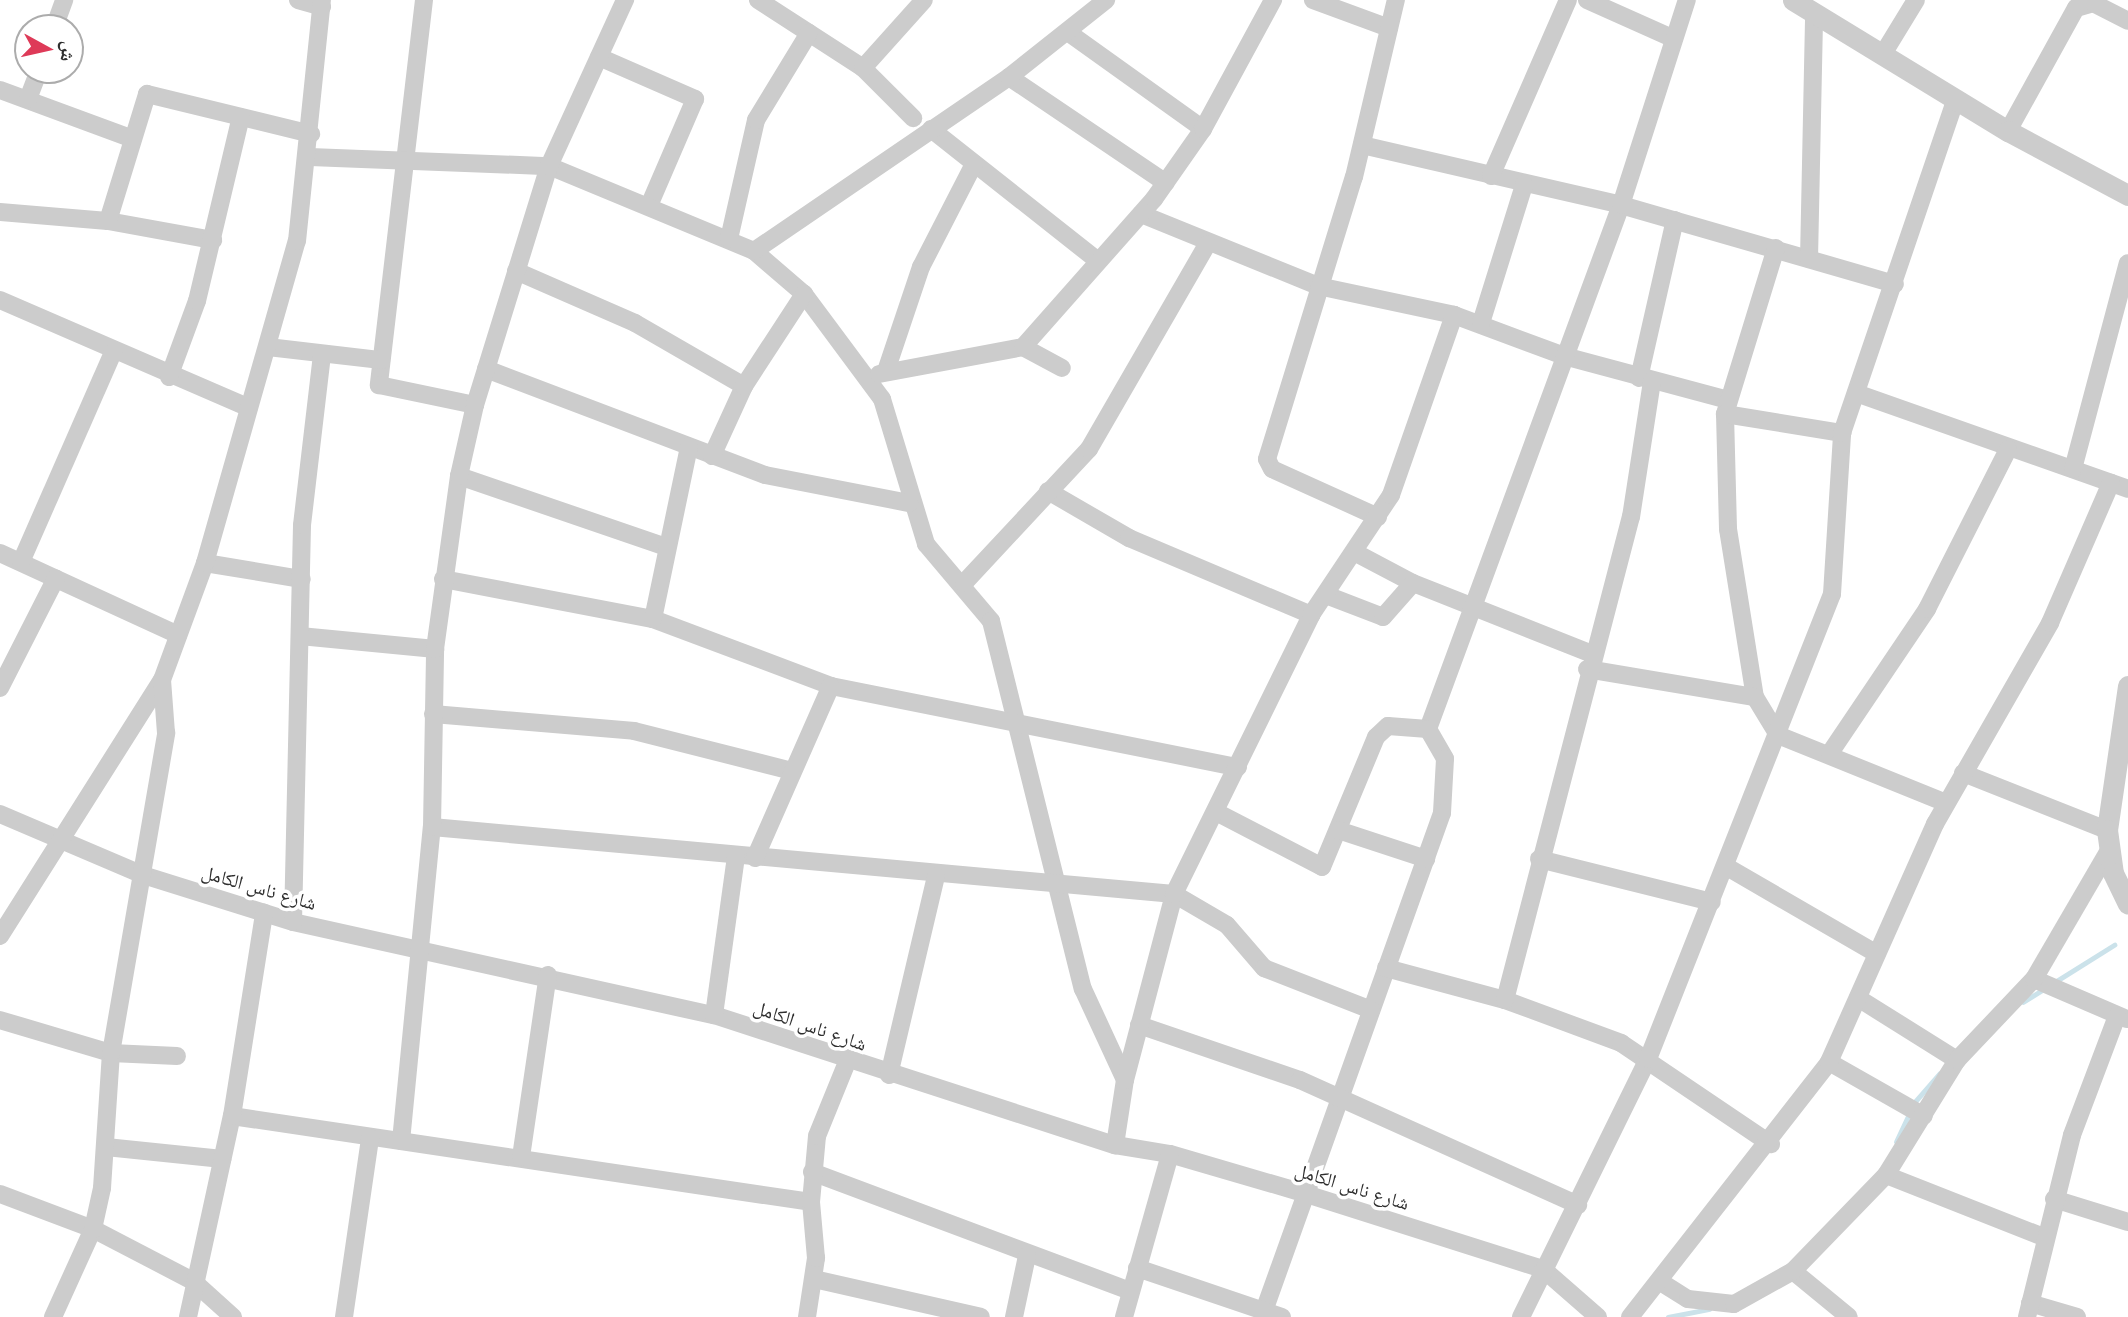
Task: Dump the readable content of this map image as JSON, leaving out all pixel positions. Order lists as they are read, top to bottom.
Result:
{
  "streets": {
    "street": ["شارع ناس الكامل"]
  },
  "north": "right"
}
